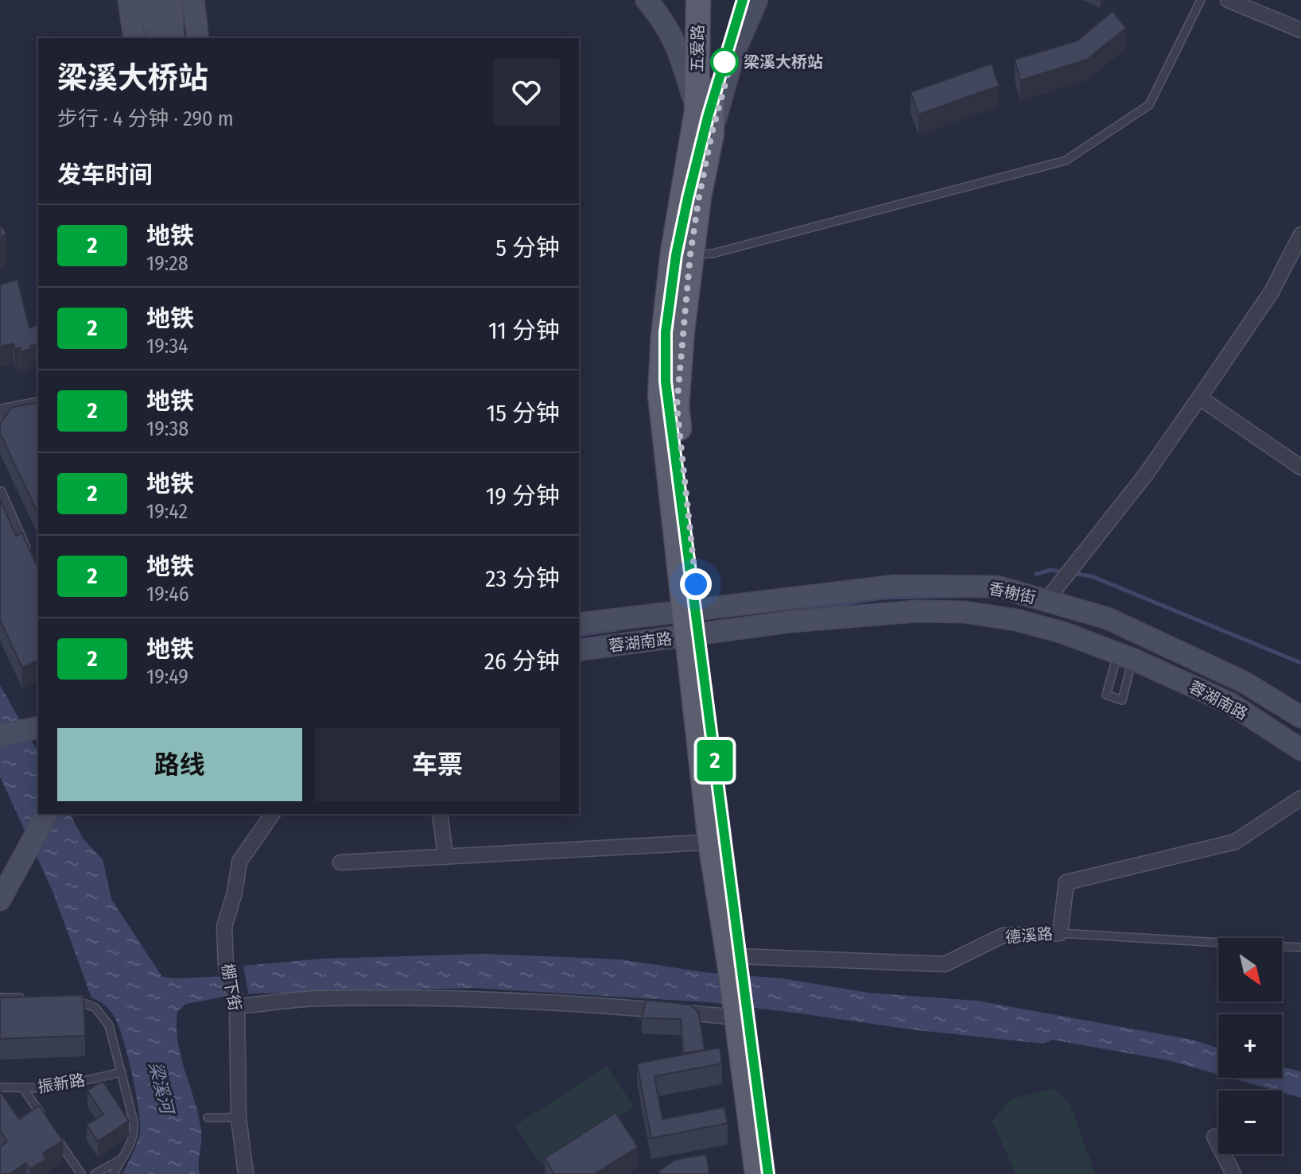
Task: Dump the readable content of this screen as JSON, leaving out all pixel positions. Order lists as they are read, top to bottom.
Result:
{
  "streets": {
    "main road": ["五爱路", "香榭街", "蓉湖南路"],
    "street": ["德溪路", "棚下街"],
    "lane": ["振新路"]
  },
  "crossings": [
    ["五爱路", "香榭街"],
    ["五爱路", "蓉湖南路"],
    ["五爱路", "德溪路"],
    ["香榭街", "蓉湖南路"]
  ],
  "water": ["梁溪河"],
  "places": ["梁溪大桥站"],
  "lines": ["metro line 2"],
  "north": "bottom right",
  "page": {
    "on_map": "2",
    "heading": [
      ["梁溪大桥站", "步行 · 4 分钟 · 290 m"],
      "发车时间"
    ],
    "list": [
      {
        "mark": "2",
        "name": "地铁",
        "note": "19:28",
        "value": "5 分钟"
      },
      {
        "mark": "2",
        "name": "地铁",
        "note": "19:34",
        "value": "11 分钟"
      },
      {
        "mark": "2",
        "name": "地铁",
        "note": "19:38",
        "value": "15 分钟"
      },
      {
        "mark": "2",
        "name": "地铁",
        "note": "19:42",
        "value": "19 分钟"
      },
      {
        "mark": "2",
        "name": "地铁",
        "note": "19:46",
        "value": "23 分钟"
      },
      {
        "mark": "2",
        "name": "地铁",
        "note": "19:49",
        "value": "26 分钟"
      }
    ],
    "buttons": ["路线", "车票"],
    "map_buttons": ["+", "−"]
  }
}
